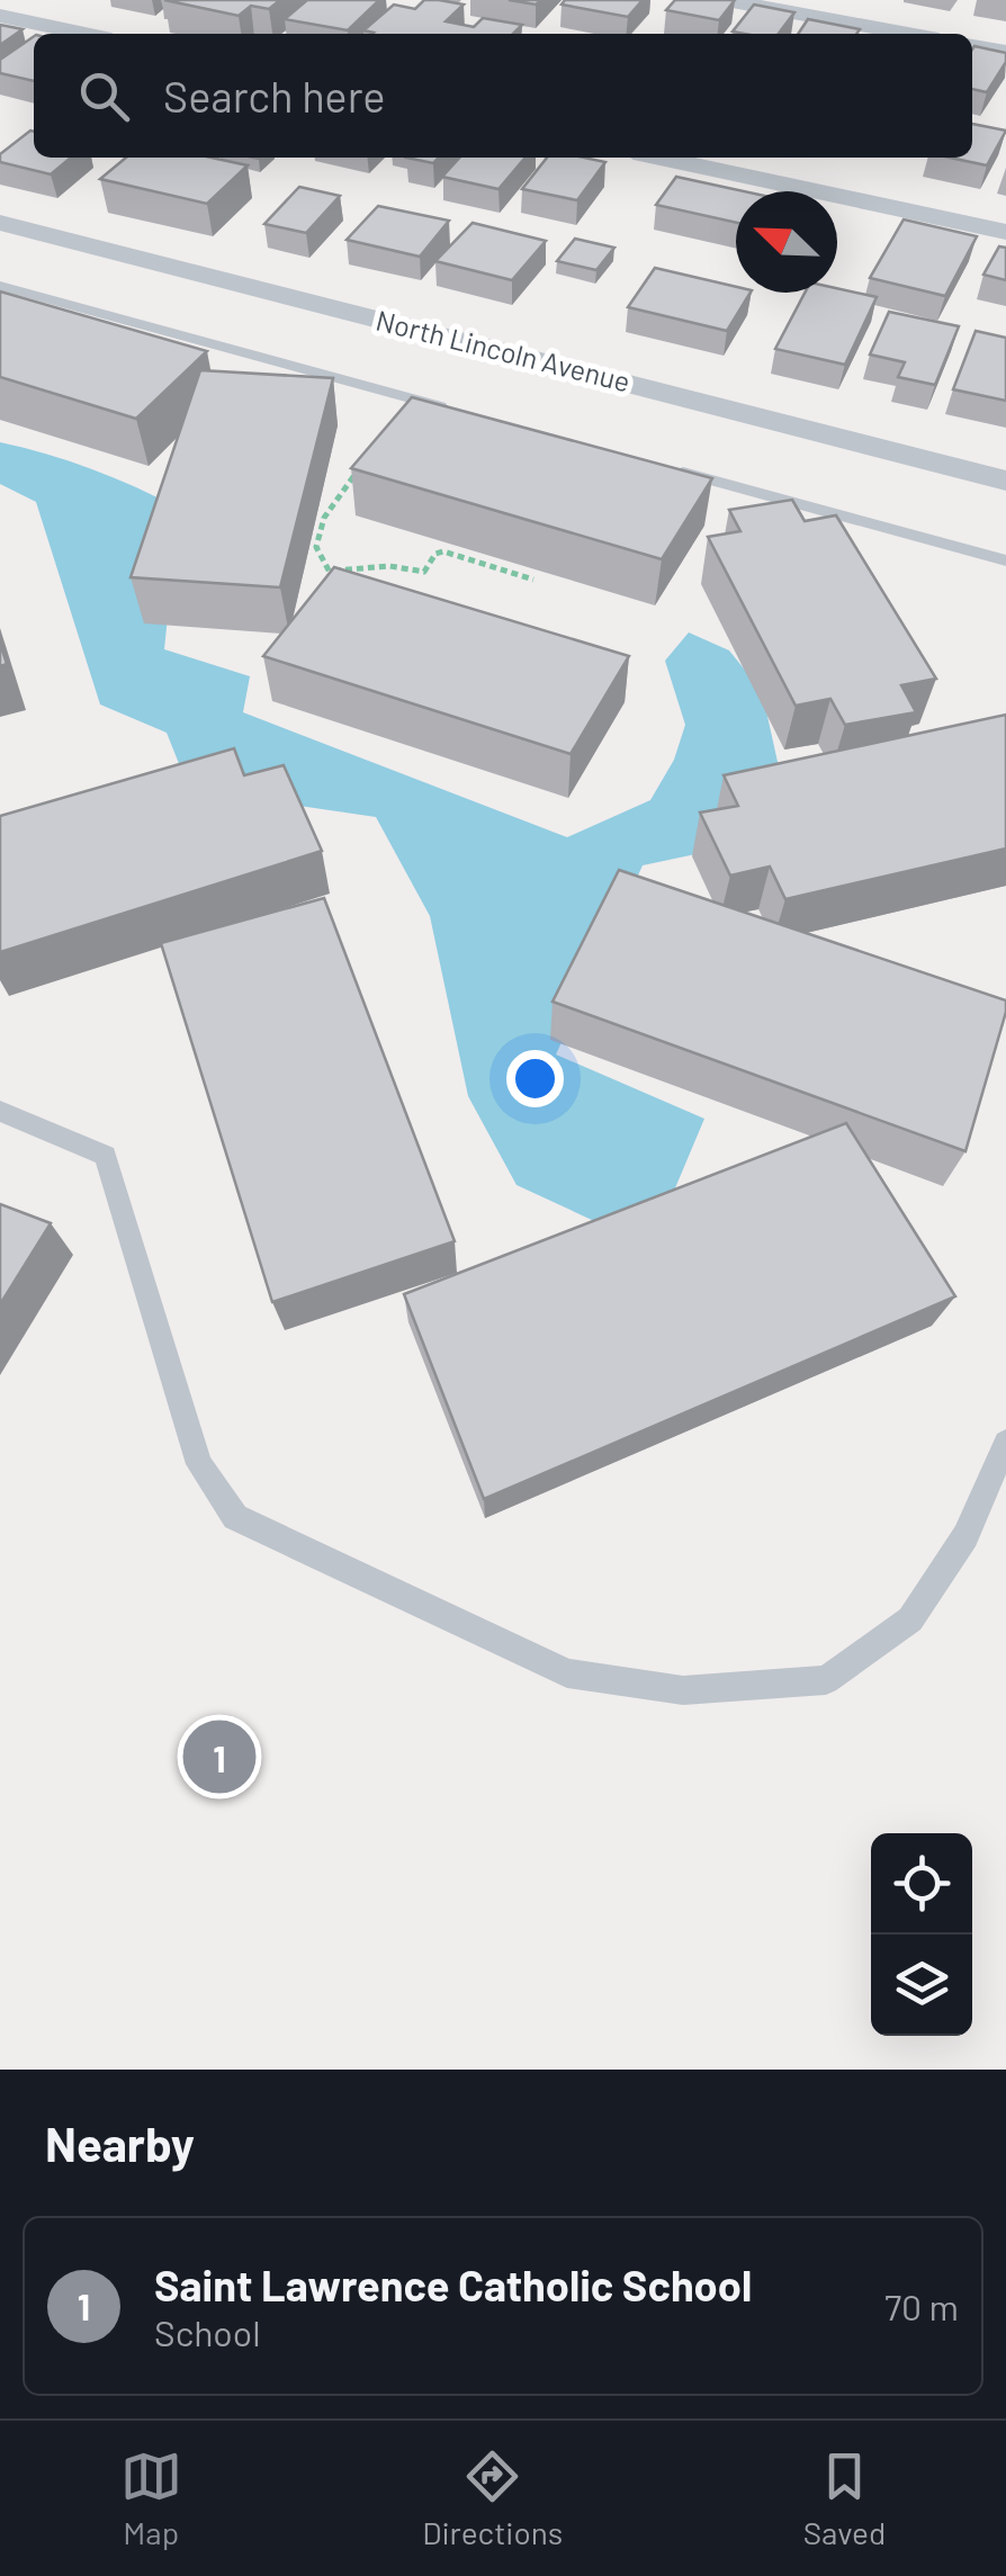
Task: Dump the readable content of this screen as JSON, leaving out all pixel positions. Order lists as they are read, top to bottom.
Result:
{
  "streets": {
    "street": ["North Lincoln Avenue"]
  },
  "north": "top left",
  "page": {
    "search": "Search here",
    "pins": "1",
    "heading": "Nearby",
    "list": [
      {
        "mark": "1",
        "name": "Saint Lawrence Catholic School",
        "note": "School",
        "value": "70 m"
      }
    ],
    "nav": ["Map", "Directions", "Saved"]
  }
}
